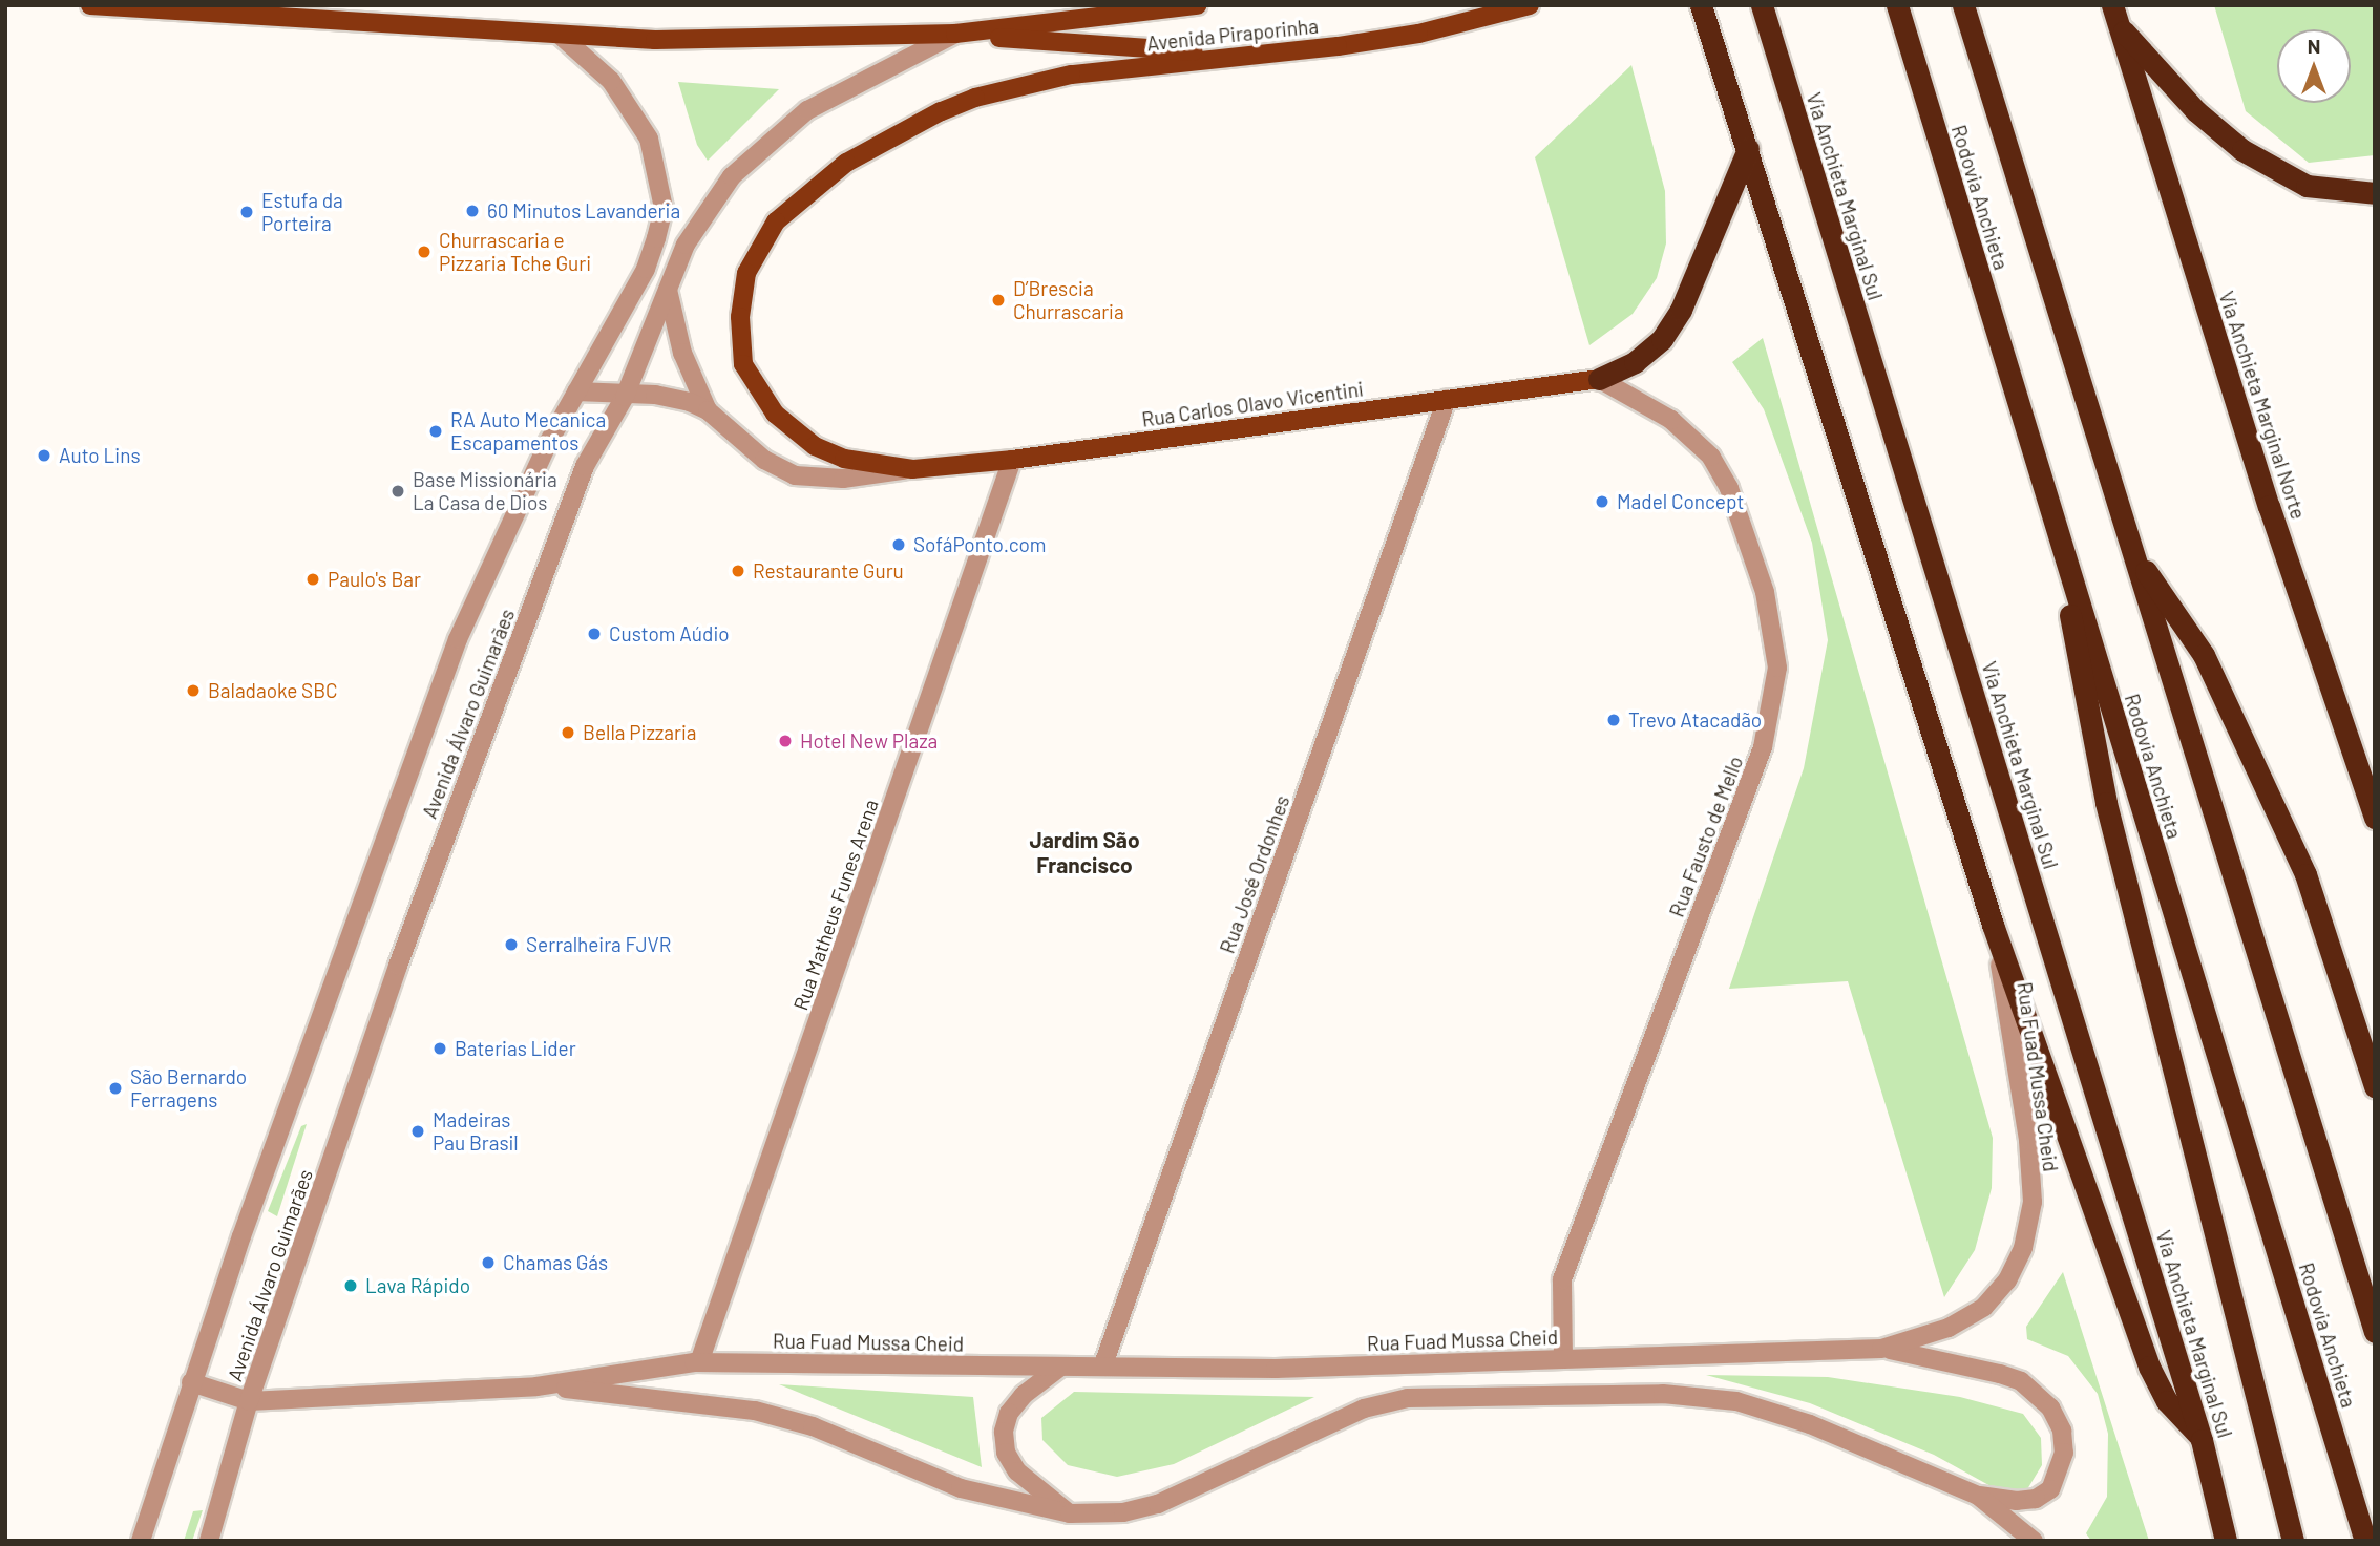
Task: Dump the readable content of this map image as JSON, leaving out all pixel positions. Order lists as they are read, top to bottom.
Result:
{
  "streets": {
    "highway": ["Via Anchieta Marginal Sul", "Rodovia Anchieta", "Via Anchieta Marginal Norte"],
    "main road": ["Avenida Piraporinha", "Rua Carlos Olavo Vicentini"],
    "street": [
      "Avenida Álvaro Guimarães",
      "Rua Fausto de Mello",
      "Rua José Ordonhes",
      "Rua Matheus Funes Arena",
      "Rua Fuad Mussa Cheid"
    ]
  },
  "crossings": [
    ["Avenida Piraporinha", "Rua Carlos Olavo Vicentini"],
    ["Avenida Piraporinha", "Avenida Álvaro Guimarães"],
    ["Rua Carlos Olavo Vicentini", "Avenida Álvaro Guimarães"],
    ["Rua Carlos Olavo Vicentini", "Rua Fausto de Mello"],
    ["Rua Carlos Olavo Vicentini", "Rua José Ordonhes"],
    ["Rua Carlos Olavo Vicentini", "Rua Matheus Funes Arena"],
    ["Avenida Álvaro Guimarães", "Rua Fuad Mussa Cheid"],
    ["Rua Fausto de Mello", "Rua Fuad Mussa Cheid"],
    ["Rua José Ordonhes", "Rua Fuad Mussa Cheid"],
    ["Rua Matheus Funes Arena", "Rua Fuad Mussa Cheid"]
  ],
  "districts": ["Jardim São Francisco"],
  "places": [
    "60 Minutos Lavanderia",
    "Estufa da Porteira",
    "Churrascaria e Pizzaria Tche Guri",
    "D’Brescia Churrascaria",
    "RA Auto Mecanica Escapamentos",
    "Auto Lins",
    "Base Missionária La Casa de Dios",
    "Madel Concept",
    "SofáPonto.com",
    "Restaurante Guru",
    "Paulo's Bar",
    "Custom Aúdio",
    "Baladaoke SBC",
    "Trevo Atacadão",
    "Bella Pizzaria",
    "Hotel New Plaza",
    "Serralheira FJVR",
    "Baterias Lider",
    "São Bernardo Ferragens",
    "Madeiras Pau Brasil",
    "Chamas Gás",
    "Lava Rápido"
  ],
  "north": "top"
}
